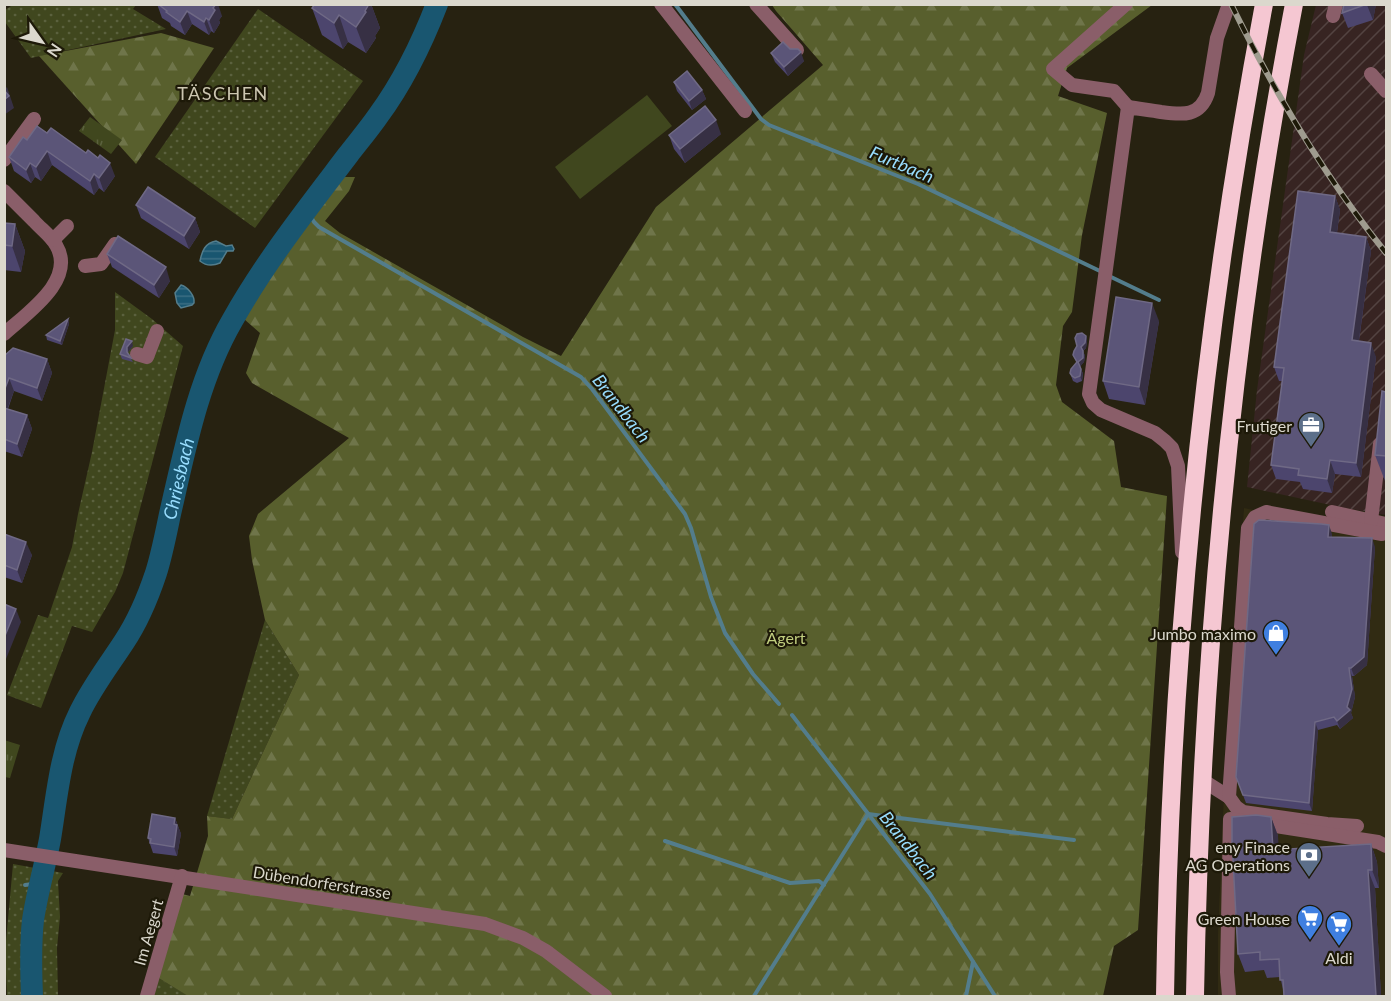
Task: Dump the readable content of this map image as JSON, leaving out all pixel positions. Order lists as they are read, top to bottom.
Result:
{
  "streets": {
    "street": ["Dübendorferstrasse", "Im Aegert"]
  },
  "crossings": [
    ["Dübendorferstrasse", "Im Aegert"]
  ],
  "districts": ["TÄSCHEN"],
  "water": ["Furtbach", "Brandbach", "Chriesbach"],
  "parks": ["Ägert"],
  "places": {
    "office": ["Frutiger"],
    "shop": ["Jumbo maximo"],
    "bank": ["eny Finace AG Operations"],
    "supermarket": ["Green House", "Aldi"]
  },
  "north": "bottom right"
}
